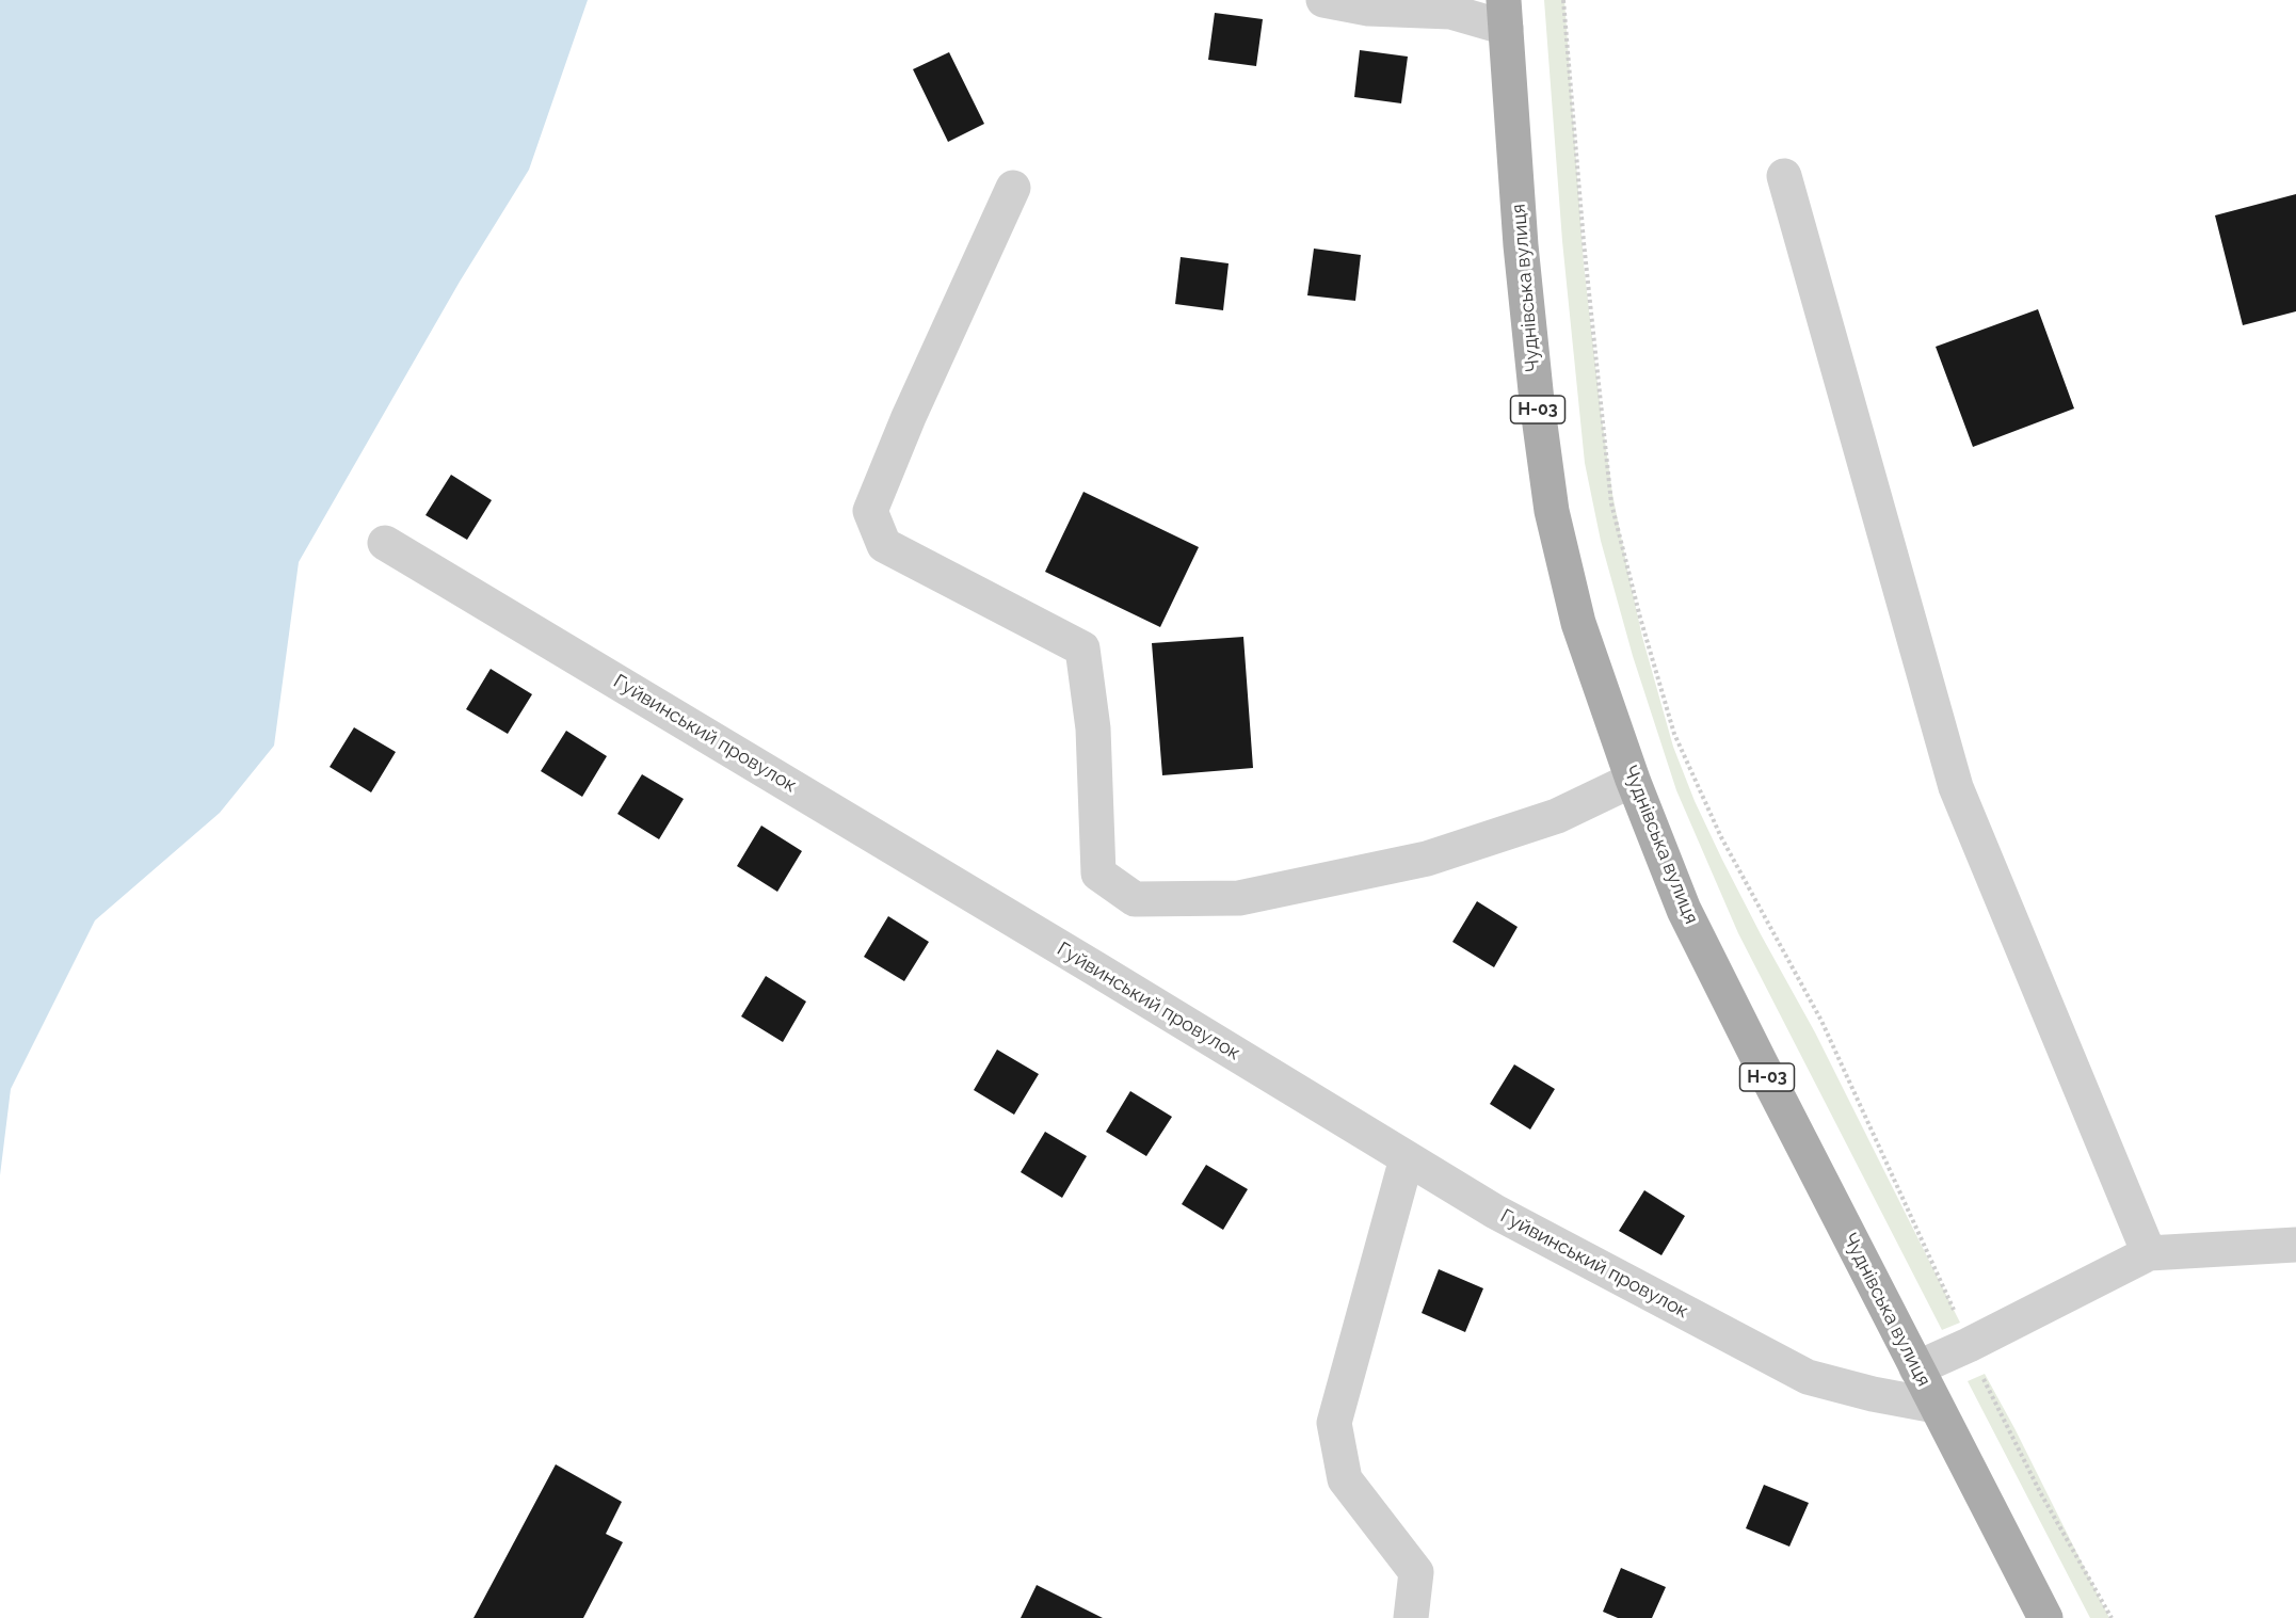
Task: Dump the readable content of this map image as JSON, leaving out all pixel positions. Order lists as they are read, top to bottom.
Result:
{
  "streets": {
    "main road": ["Чуднівська вулиця", "Н-03"],
    "street": ["Гуйвинський провулок"]
  },
  "crossings": [
    ["Чуднівська вулиця", "Гуйвинський провулок"]
  ]
}
